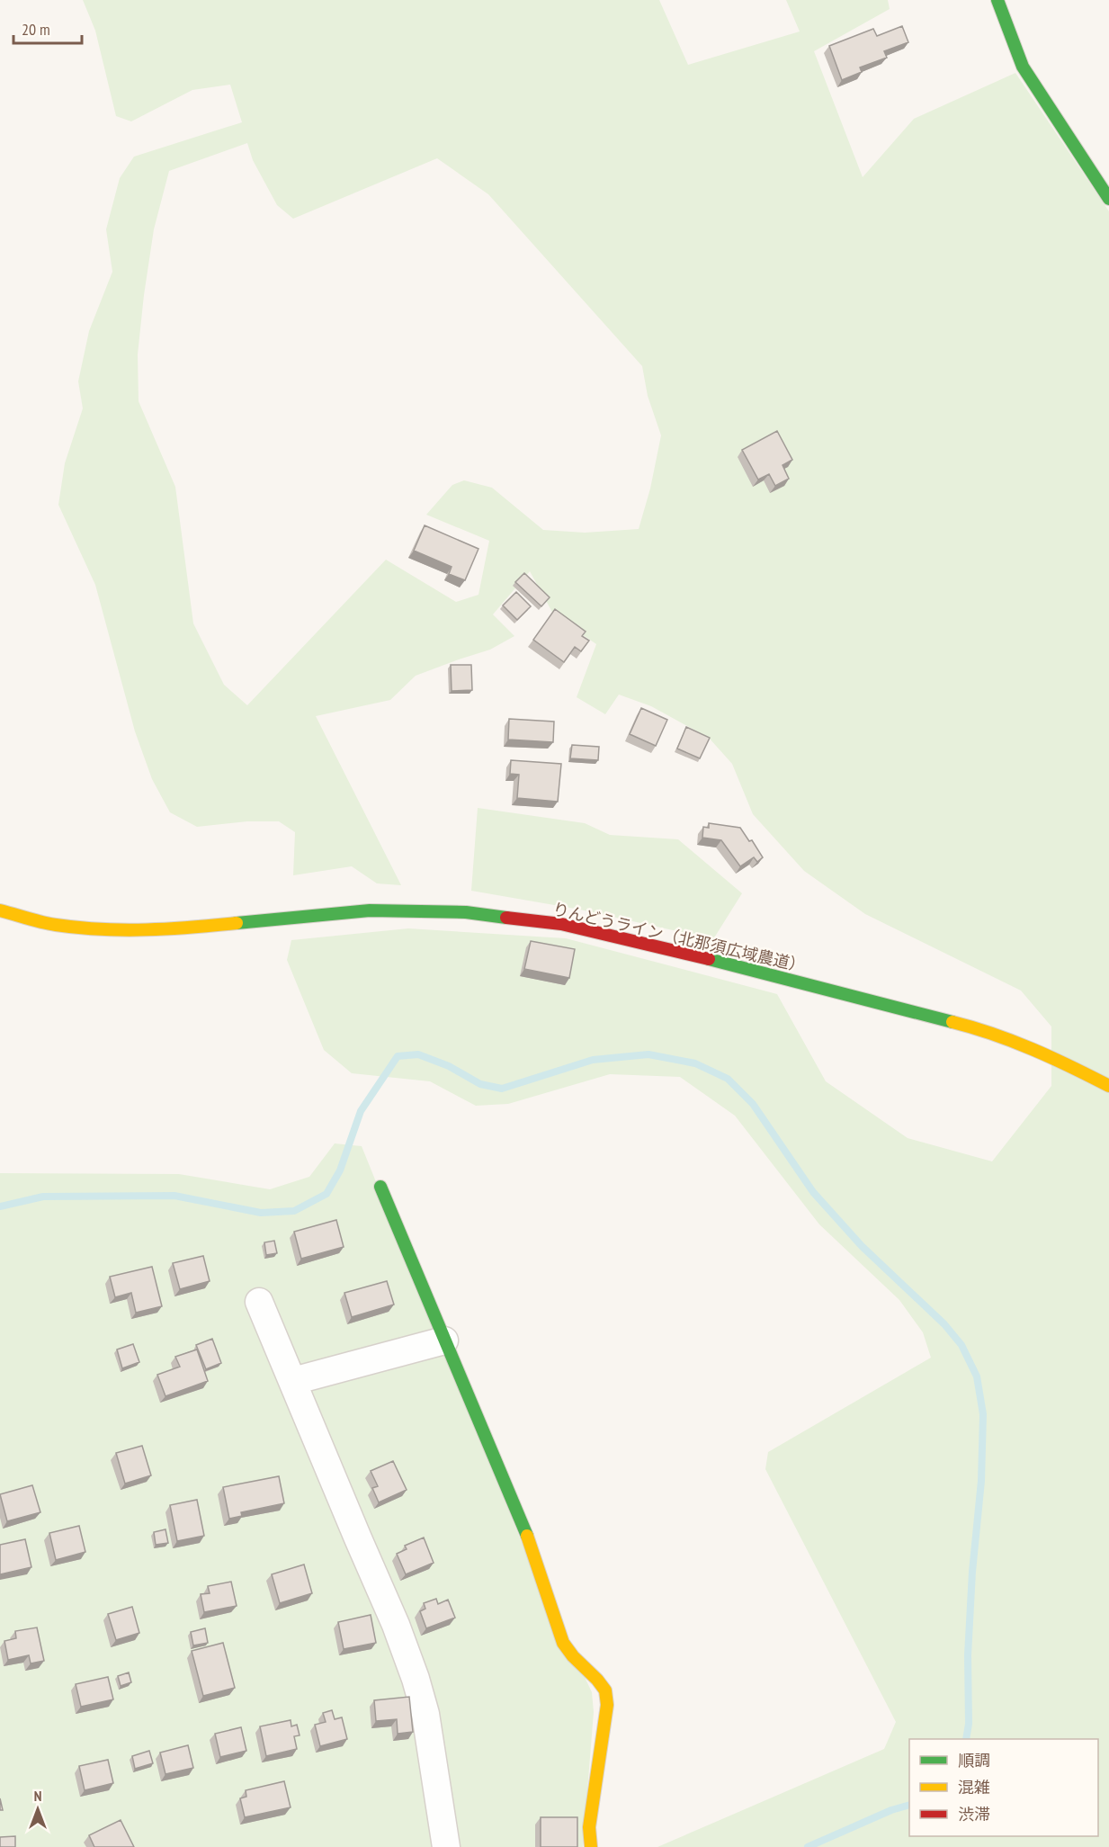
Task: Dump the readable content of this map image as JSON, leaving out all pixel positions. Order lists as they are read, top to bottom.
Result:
{
  "streets": {
    "street": ["りんどうライン（北那須広域農道）"]
  },
  "legend": ["順調", "混雑", "渋滞"],
  "scale_bar": "20 m",
  "north": "top"
}
